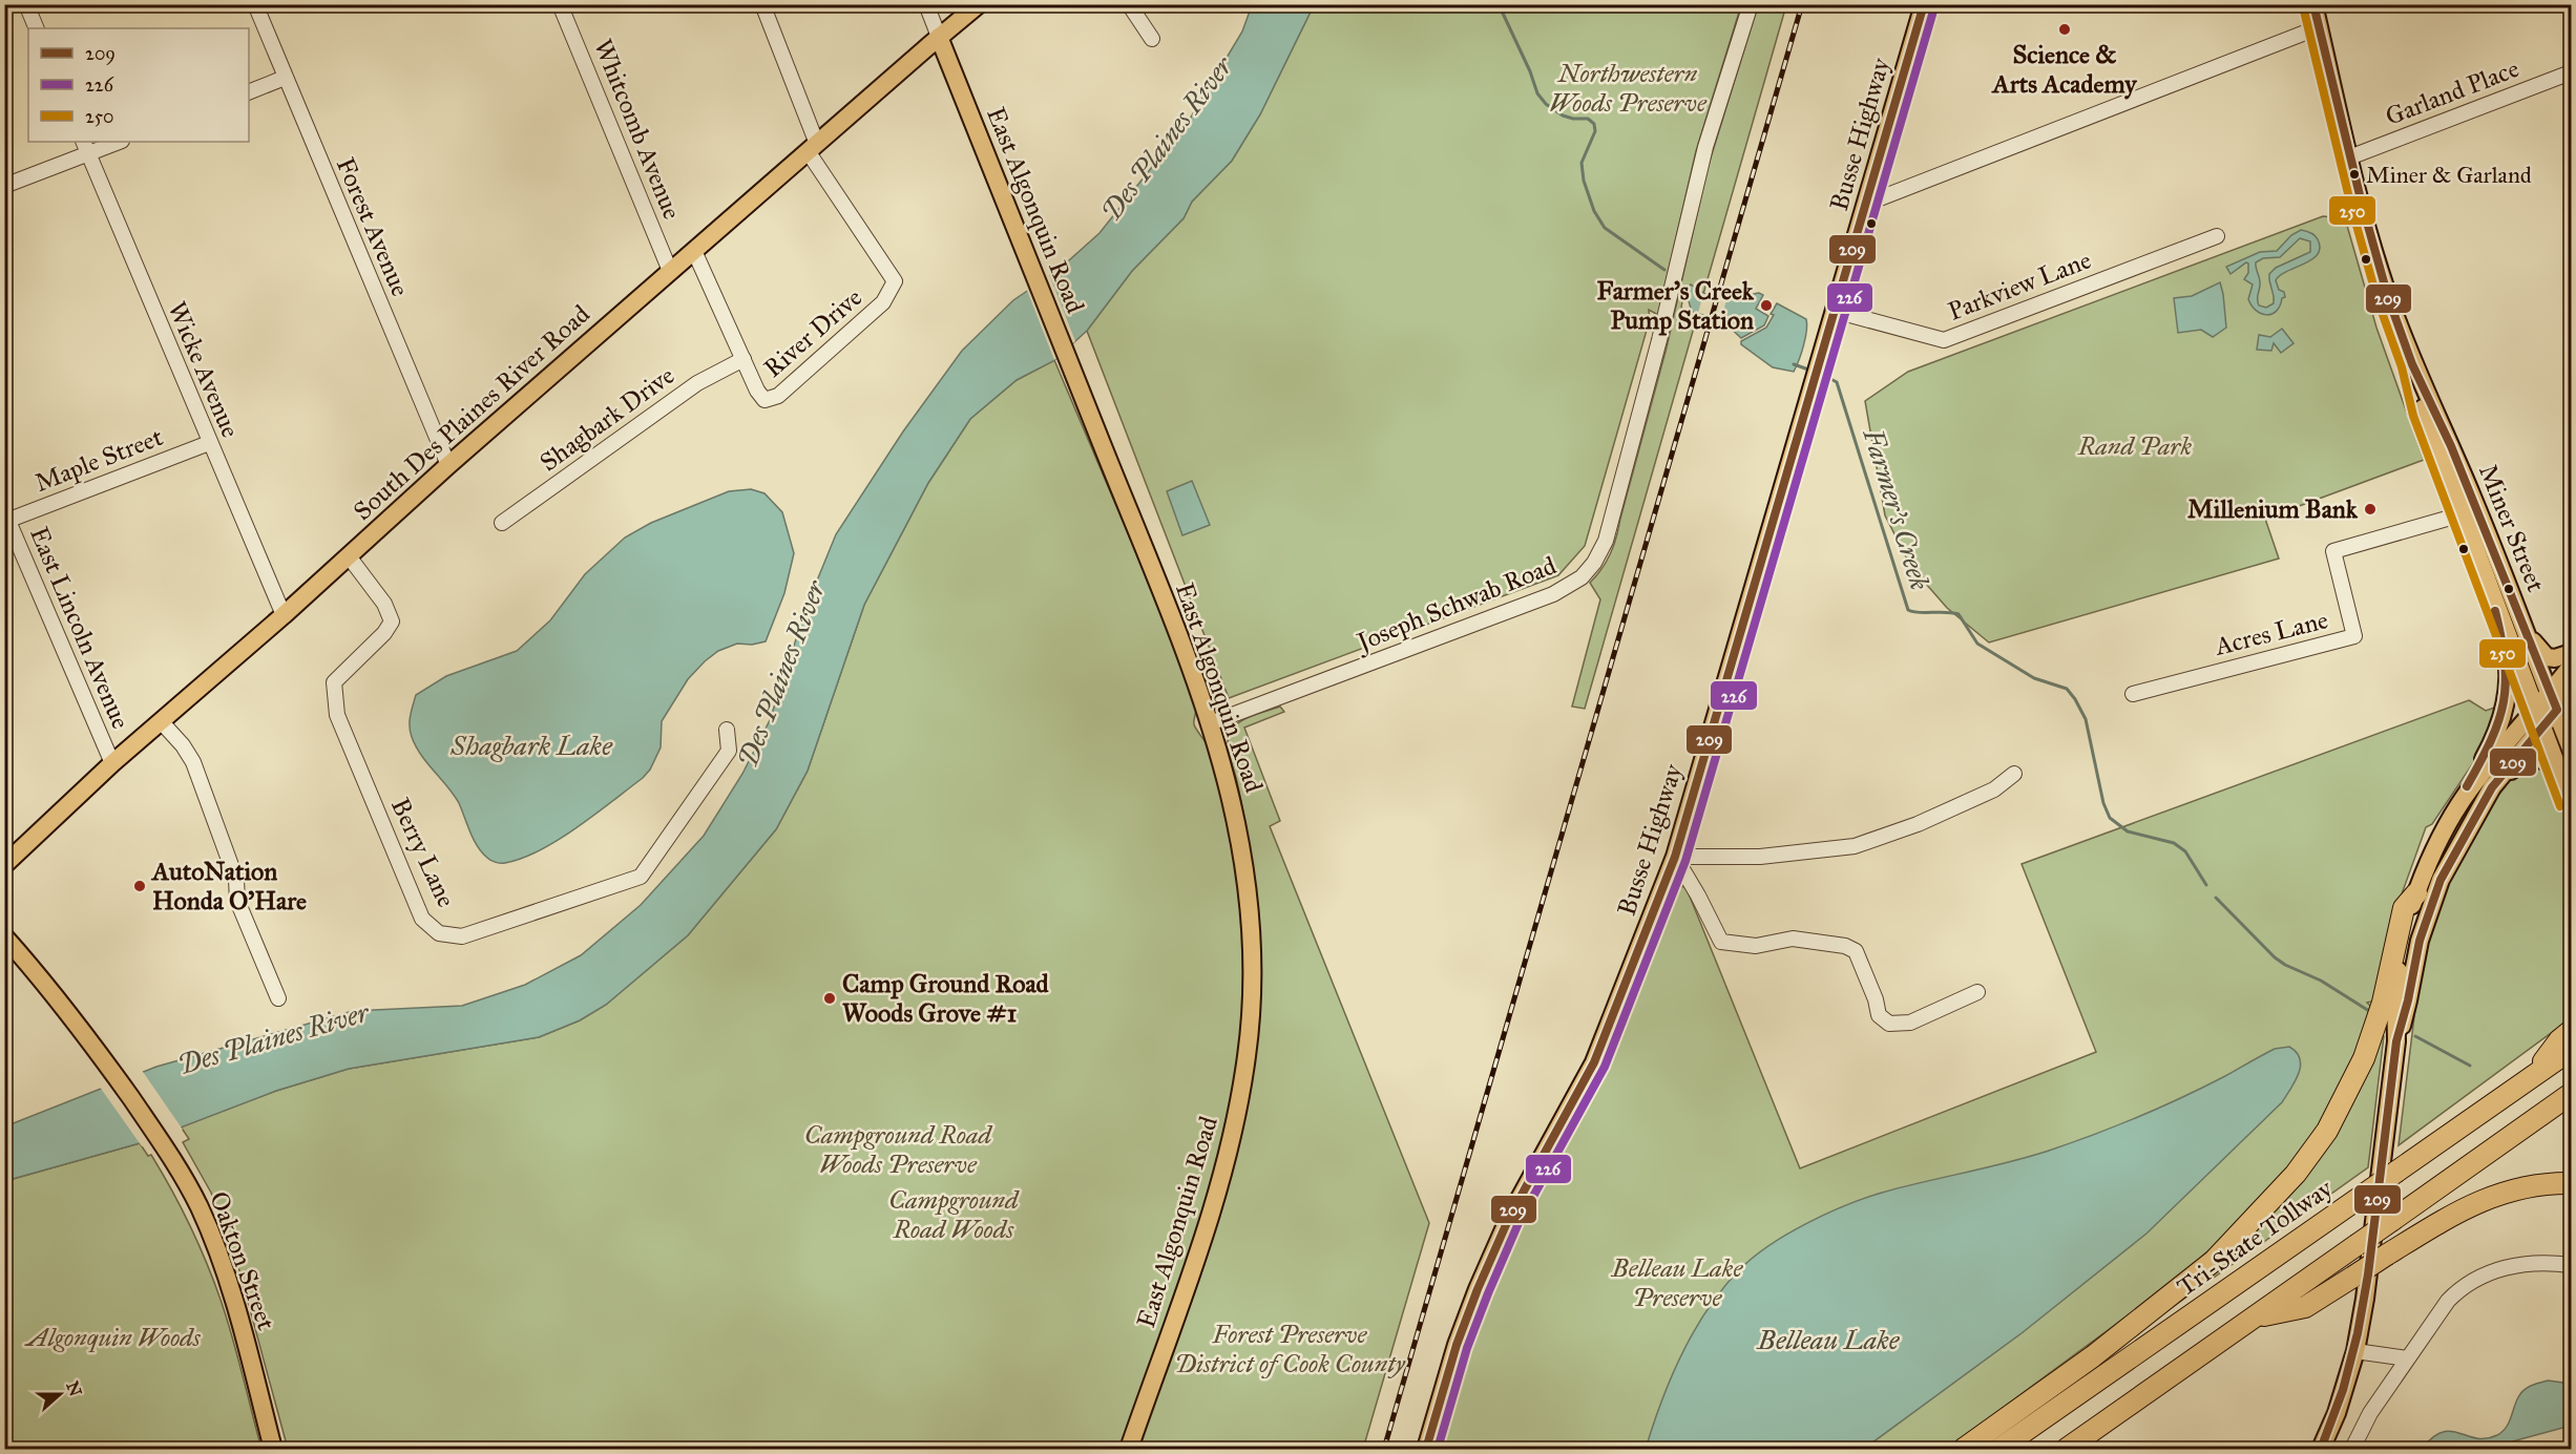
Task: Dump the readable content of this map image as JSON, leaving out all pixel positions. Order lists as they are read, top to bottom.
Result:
{
  "streets": {
    "highway": ["Tri-State Tollway"],
    "main road": [
      "Busse Highway",
      "East Algonquin Road",
      "South Des Plaines River Road",
      "Miner Street",
      "Oakton Street"
    ],
    "street": [
      "Garland Place",
      "Whitcomb Avenue",
      "Forest Avenue",
      "Parkview Lane",
      "River Drive",
      "Wicke Avenue",
      "Shagbark Drive",
      "Maple Street",
      "Joseph Schwab Road",
      "East Lincoln Avenue",
      "Acres Lane",
      "Berry Lane"
    ]
  },
  "crossings": [
    ["Garland Place", "Miner Street"],
    ["Whitcomb Avenue", "South Des Plaines River Road"],
    ["Busse Highway", "Parkview Lane"],
    ["East Algonquin Road", "South Des Plaines River Road"],
    ["East Algonquin Road", "Joseph Schwab Road"],
    ["Forest Avenue", "South Des Plaines River Road"],
    ["River Drive", "South Des Plaines River Road"],
    ["River Drive", "Shagbark Drive"],
    ["Wicke Avenue", "South Des Plaines River Road"],
    ["Wicke Avenue", "Maple Street"],
    ["South Des Plaines River Road", "East Lincoln Avenue"],
    ["South Des Plaines River Road", "Berry Lane"],
    ["Maple Street", "East Lincoln Avenue"],
    ["Miner Street", "Acres Lane"]
  ],
  "water": [
    "Des Plaines River",
    "Farmer's Creek",
    "Shagbark Lake",
    "Belleau Lake"
  ],
  "parks": [
    "Northwestern Woods Preserve",
    "Rand Park",
    "Campground Road Woods Preserve",
    "Campground Road Woods",
    "Belleau Lake Preserve",
    "Forest Preserve District of Cook County",
    "Algonquin Woods"
  ],
  "places": [
    "Science & Arts Academy",
    "Miner & Garland",
    "Farmer's Creek Pump Station",
    "Millenium Bank",
    "AutoNation Honda O'Hare",
    "Camp Ground Road Woods Grove #1"
  ],
  "lines": ["transit line 209", "transit line 250", "transit line 226"],
  "legend": ["209", "226", "250"],
  "north": "right"
}
